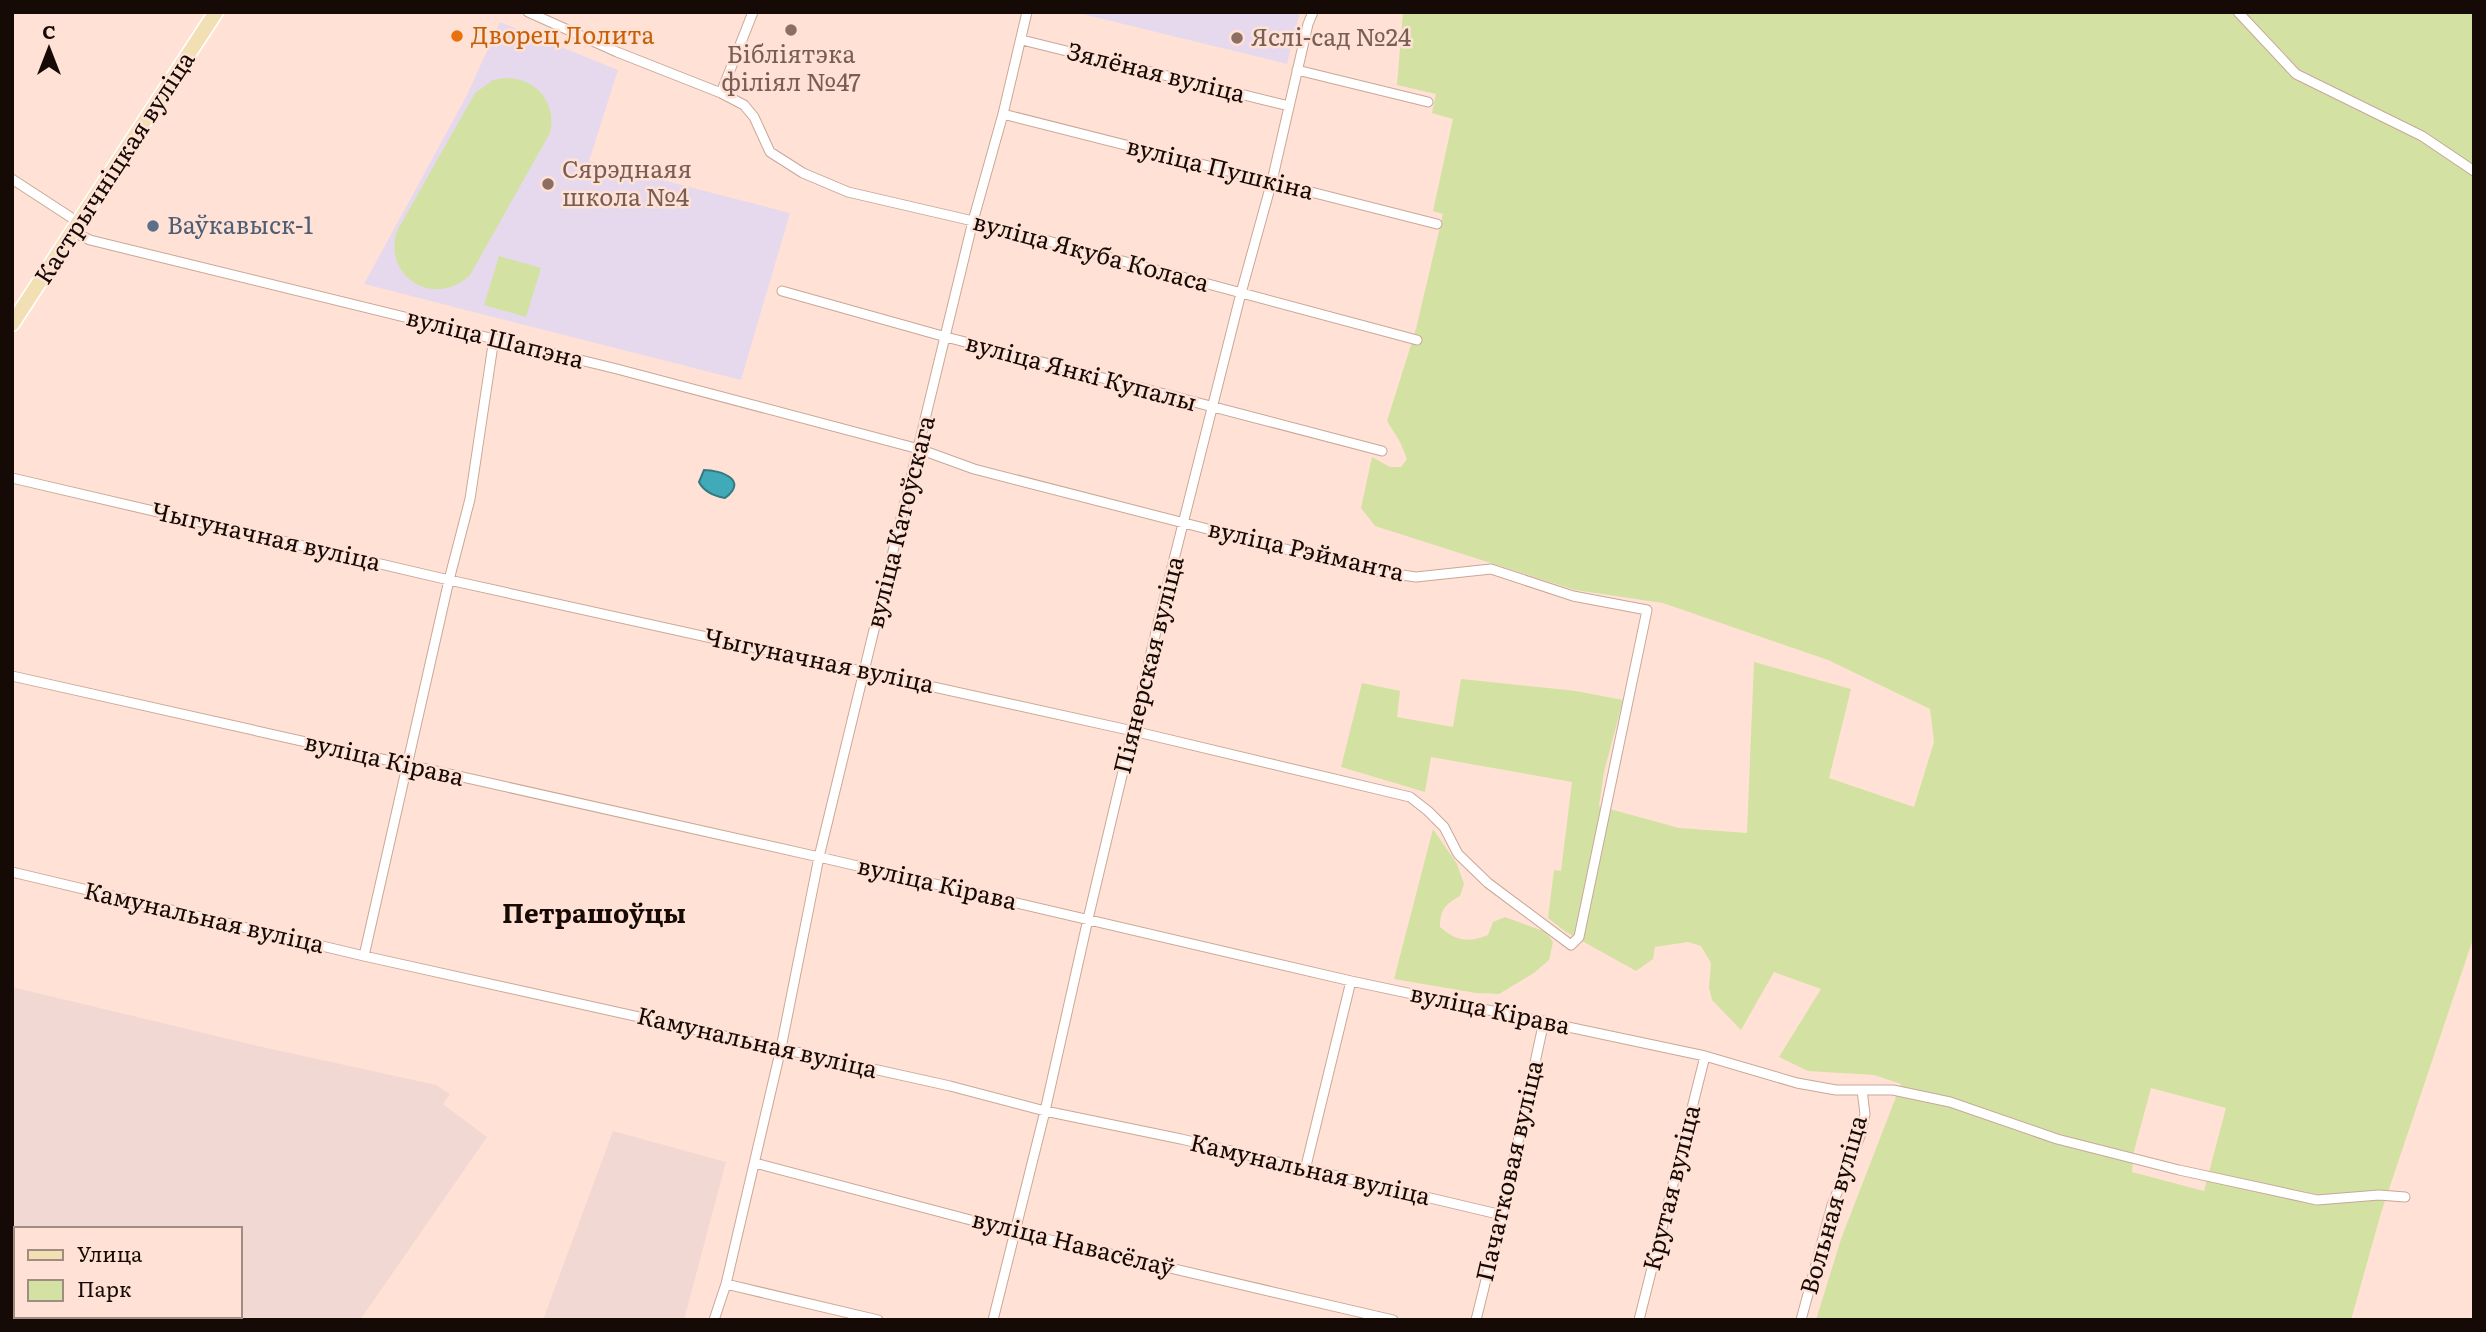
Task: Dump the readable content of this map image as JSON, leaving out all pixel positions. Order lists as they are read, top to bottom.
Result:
{
  "streets": {
    "main road": ["Кастрычніцкая вуліца"],
    "street": [
      "Зялёная вуліца",
      "вуліца Пушкіна",
      "вуліца Якуба Коласа",
      "вуліца Шапэна",
      "вуліца Янкі Купалы",
      "вуліца Катоўскага",
      "Чыгуначная вуліца",
      "вуліца Рэйманта",
      "Піянерская вуліца",
      "вуліца Кірава",
      "Камунальная вуліца",
      "Пачатковая вуліца",
      "Крутая вуліца",
      "Вольная вуліца",
      "вуліца Навасёлаў"
    ]
  },
  "crossings": [
    ["Зялёная вуліца", "вуліца Катоўскага"],
    ["Зялёная вуліца", "Піянерская вуліца"],
    ["Кастрычніцкая вуліца", "вуліца Шапэна"],
    ["вуліца Пушкіна", "вуліца Катоўскага"],
    ["вуліца Пушкіна", "Піянерская вуліца"],
    ["вуліца Якуба Коласа", "вуліца Катоўскага"],
    ["вуліца Якуба Коласа", "Піянерская вуліца"],
    ["вуліца Шапэна", "вуліца Катоўскага"],
    ["вуліца Шапэна", "вуліца Рэйманта"],
    ["вуліца Янкі Купалы", "вуліца Катоўскага"],
    ["вуліца Янкі Купалы", "Піянерская вуліца"],
    ["вуліца Катоўскага", "Чыгуначная вуліца"],
    ["вуліца Катоўскага", "вуліца Рэйманта"],
    ["вуліца Катоўскага", "вуліца Кірава"],
    ["вуліца Катоўскага", "Камунальная вуліца"],
    ["вуліца Катоўскага", "вуліца Навасёлаў"],
    ["Чыгуначная вуліца", "вуліца Рэйманта"],
    ["Чыгуначная вуліца", "Піянерская вуліца"],
    ["вуліца Рэйманта", "Піянерская вуліца"],
    ["Піянерская вуліца", "вуліца Кірава"],
    ["Піянерская вуліца", "Камунальная вуліца"],
    ["Піянерская вуліца", "вуліца Навасёлаў"],
    ["вуліца Кірава", "Пачатковая вуліца"],
    ["вуліца Кірава", "Крутая вуліца"],
    ["вуліца Кірава", "Вольная вуліца"],
    ["Камунальная вуліца", "Пачатковая вуліца"]
  ],
  "districts": ["Петрашоўцы"],
  "places": [
    "Бібліятэка філіял №47",
    "Дворец Лолита",
    "Яслі-сад №24",
    "Сярэднаяя школа №4",
    "Ваўкавыск-1"
  ],
  "legend": ["Улица", "Парк"],
  "north": "top"
}
